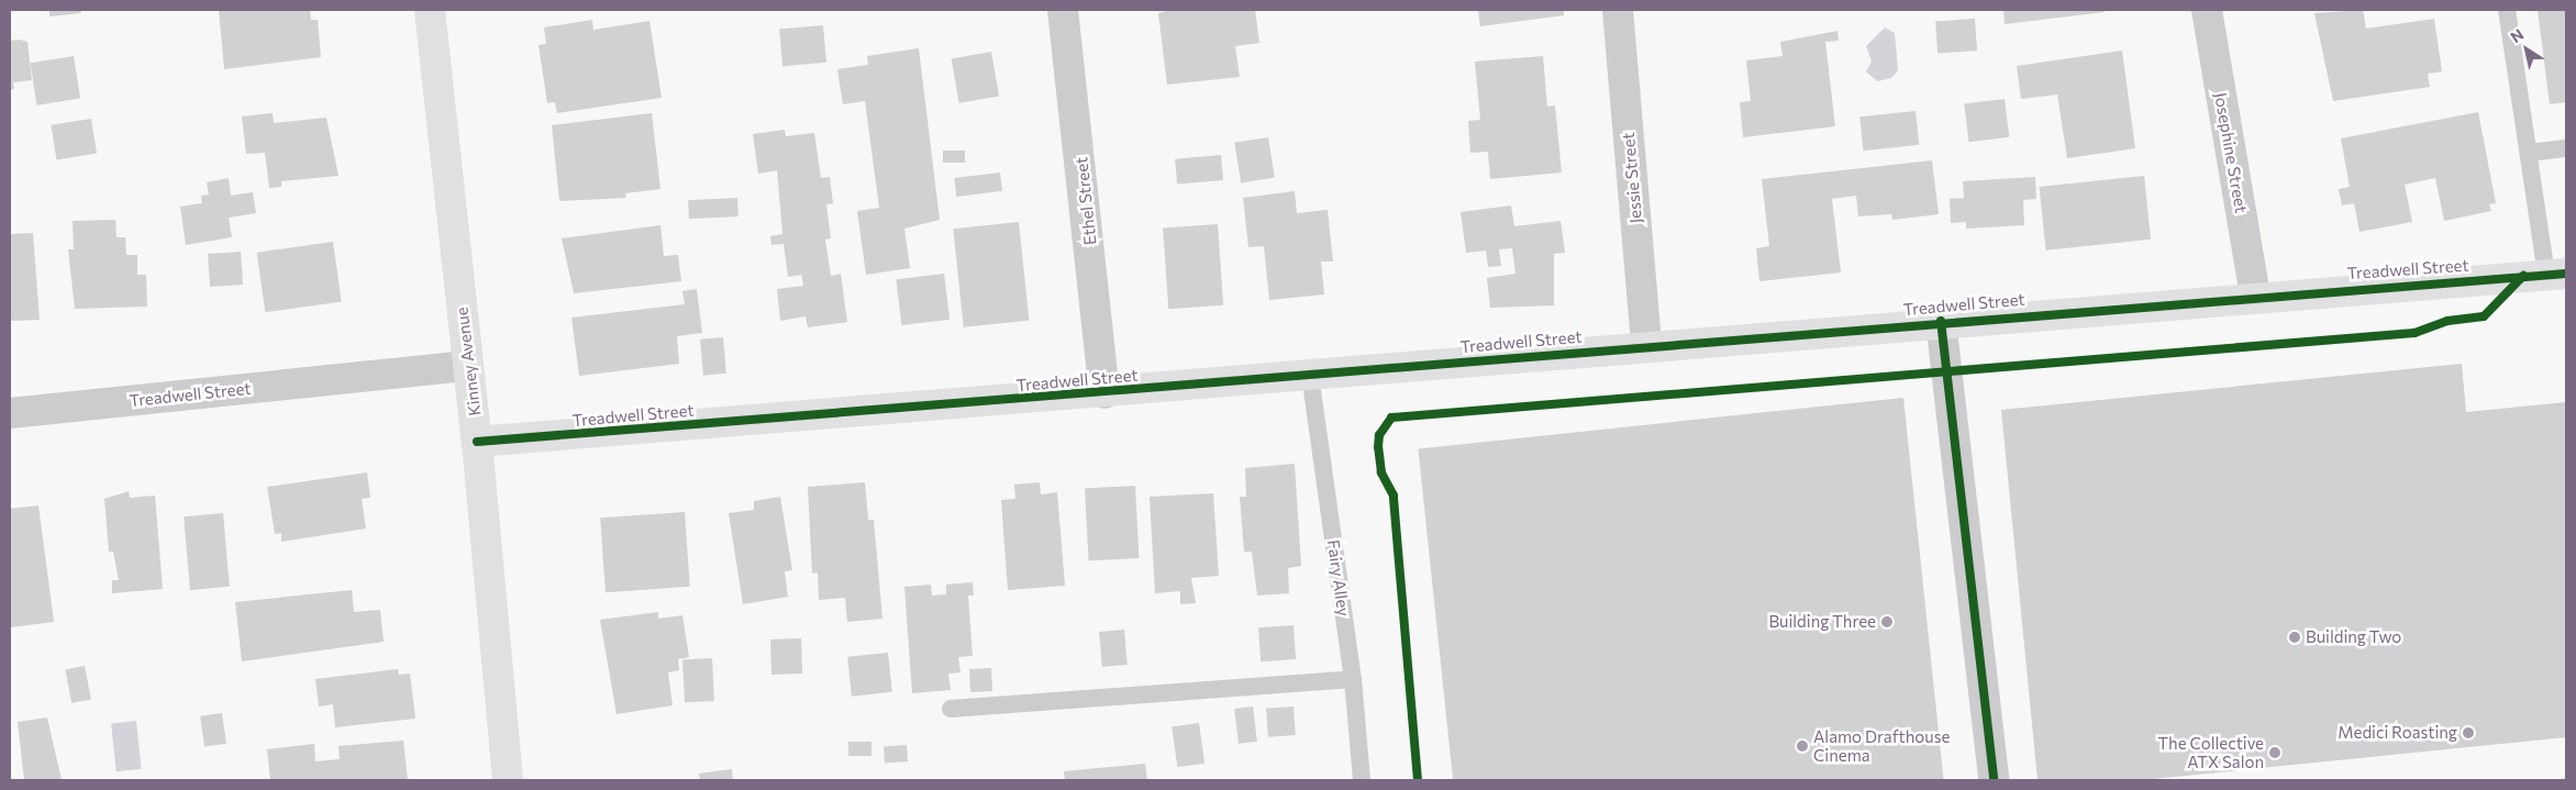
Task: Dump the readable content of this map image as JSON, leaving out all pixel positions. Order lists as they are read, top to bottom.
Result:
{
  "streets": {
    "street": [
      "Josephine Street",
      "Jessie Street",
      "Ethel Street",
      "Treadwell Street",
      "Kinney Avenue"
    ],
    "lane": ["Fairy Alley"]
  },
  "crossings": [
    ["Josephine Street", "Treadwell Street"],
    ["Jessie Street", "Treadwell Street"],
    ["Ethel Street", "Treadwell Street"],
    ["Treadwell Street", "Kinney Avenue"],
    ["Treadwell Street", "Fairy Alley"]
  ],
  "places": [
    "Building Three",
    "Building Two",
    "Medici Roasting",
    "Alamo Drafthouse Cinema",
    "The Collective ATX Salon"
  ],
  "north": "top left"
}
